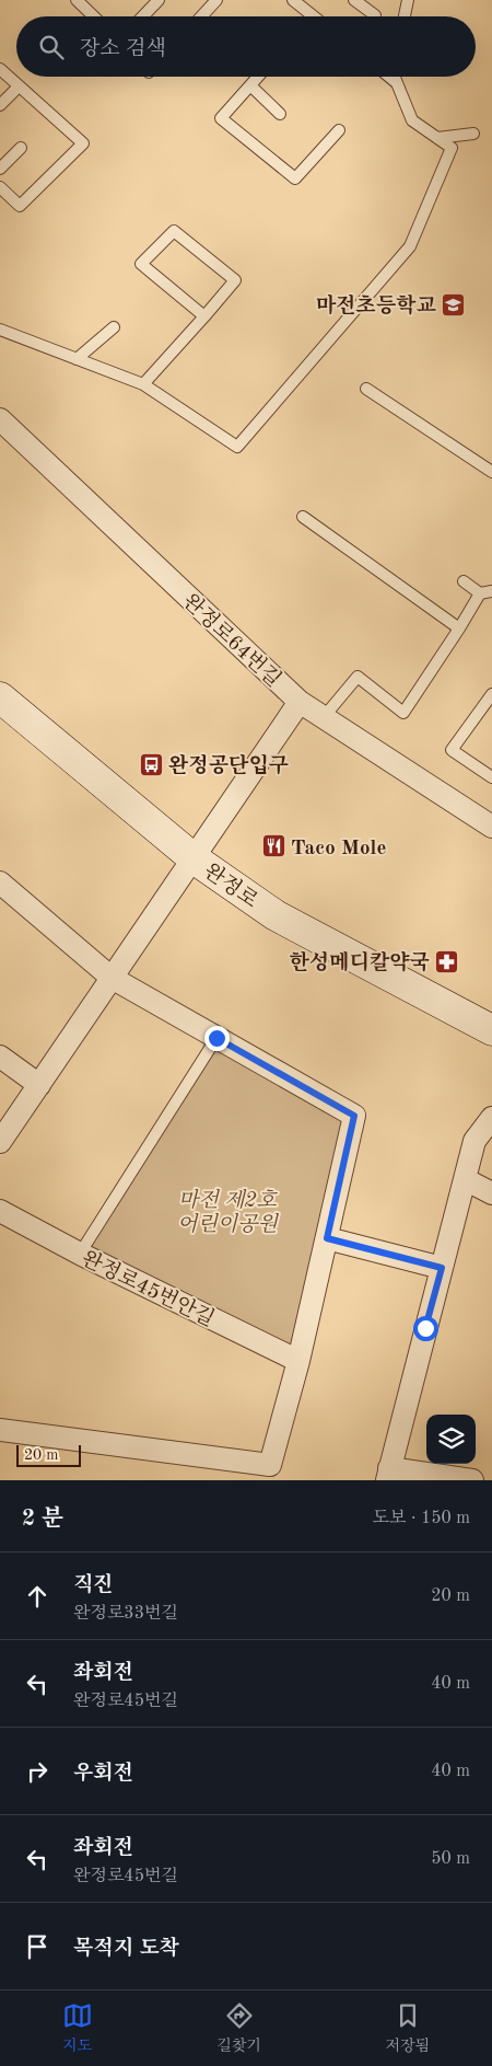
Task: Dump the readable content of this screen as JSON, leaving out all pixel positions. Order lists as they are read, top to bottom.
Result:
{
  "streets": {
    "main road": ["완정로"],
    "street": ["완정로64번길", "완정로45번안길"]
  },
  "parks": ["마전 제2호 어린이공원"],
  "places": {
    "school or university": ["마전초등학교"],
    "bus stop": ["완정공단입구"],
    "restaurant": ["Taco Mole"],
    "pharmacy": ["한성메디칼약국"]
  },
  "scale_bar": "20 m",
  "page": {
    "search": "장소 검색",
    "scale": "20 m",
    "heading": ["2 분", "도보 · 150 m"],
    "list": [
      ["직진", "완정로33번길", "20 m"],
      ["좌회전", "완정로45번길", "40 m"],
      ["우회전", "40 m"],
      ["좌회전", "완정로45번길", "50 m"],
      "목적지 도착"
    ],
    "nav": ["지도", "길찾기", "저장됨"]
  }
}
